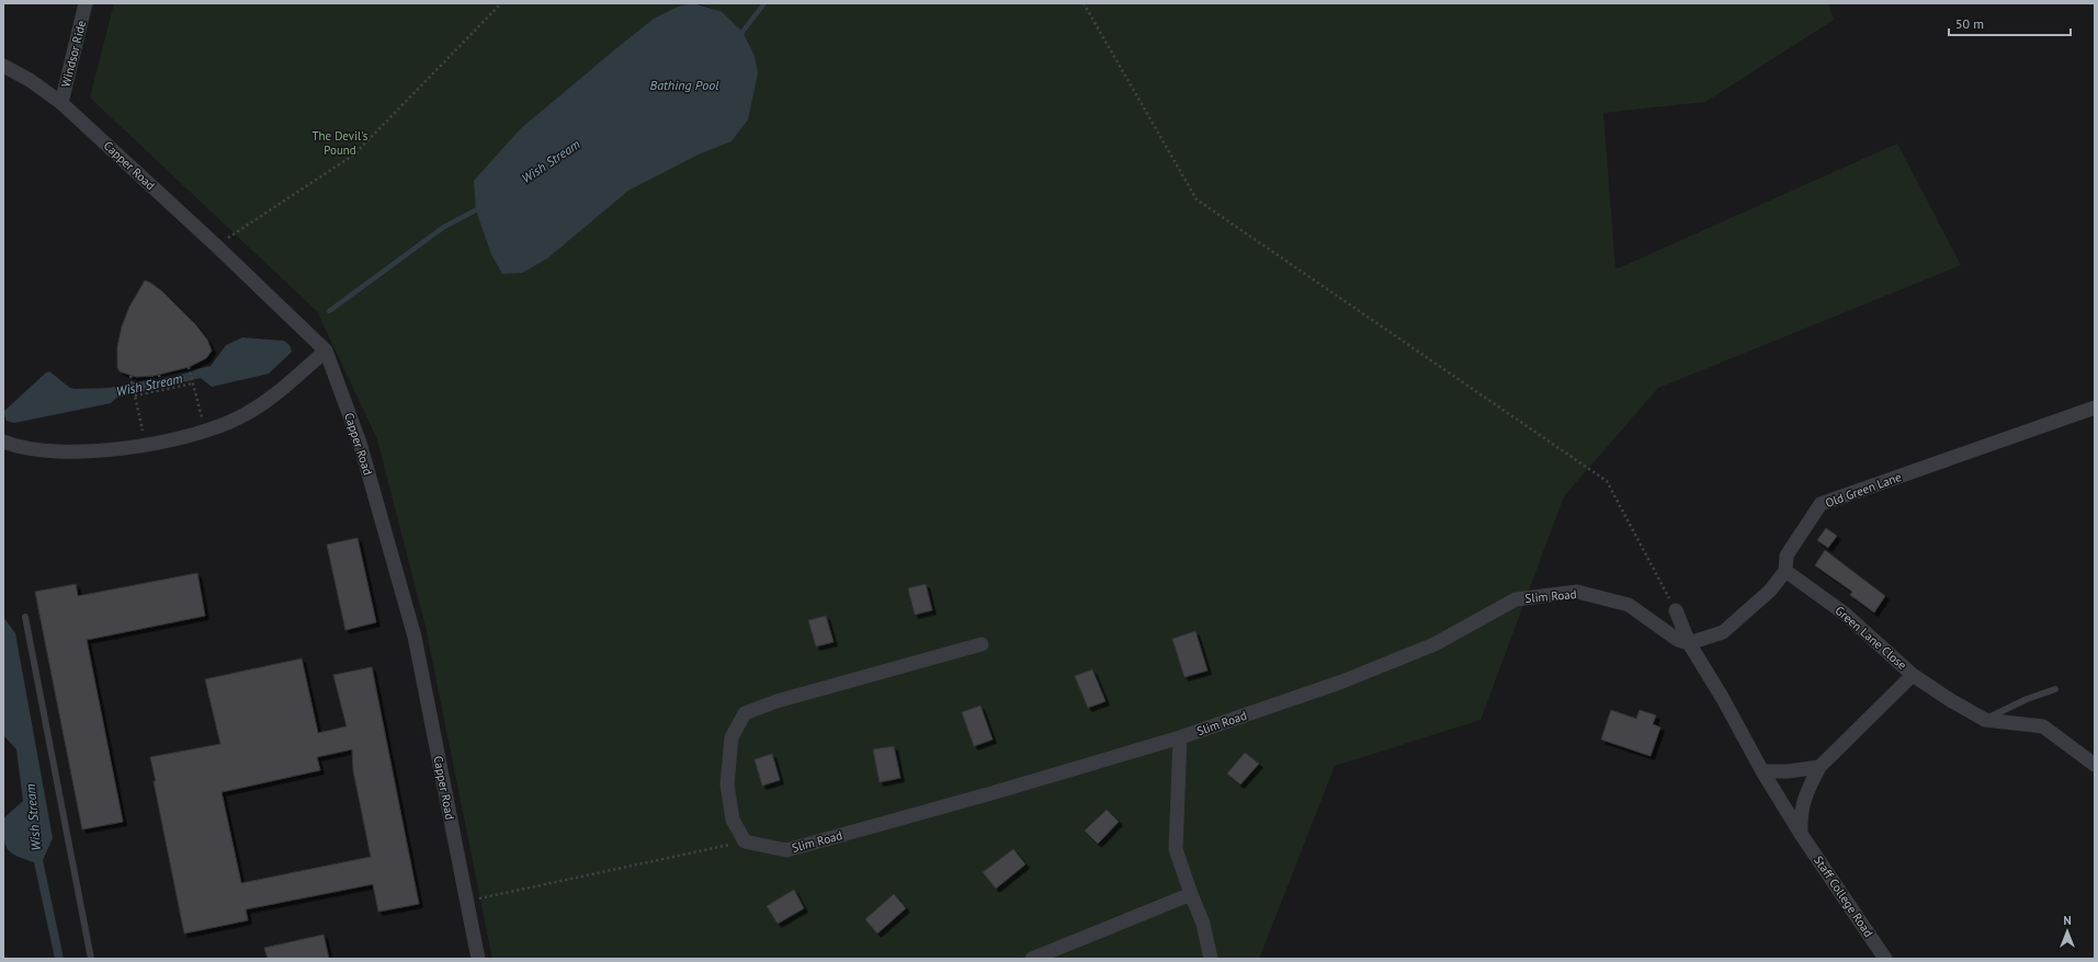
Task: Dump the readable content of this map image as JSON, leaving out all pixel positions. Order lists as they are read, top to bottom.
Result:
{
  "streets": {
    "street": [
      "Windsor Ride",
      "Capper Road",
      "Old Green Lane",
      "Slim Road",
      "Green Lane Close",
      "Staff College Road"
    ]
  },
  "crossings": [
    ["Windsor Ride", "Capper Road"],
    ["Old Green Lane", "Slim Road"],
    ["Old Green Lane", "Green Lane Close"],
    ["Green Lane Close", "Staff College Road"]
  ],
  "water": ["Bathing Pool", "Wish Stream"],
  "parks": ["The Devil's Pound"],
  "scale_bar": "50 m",
  "north": "top"
}
